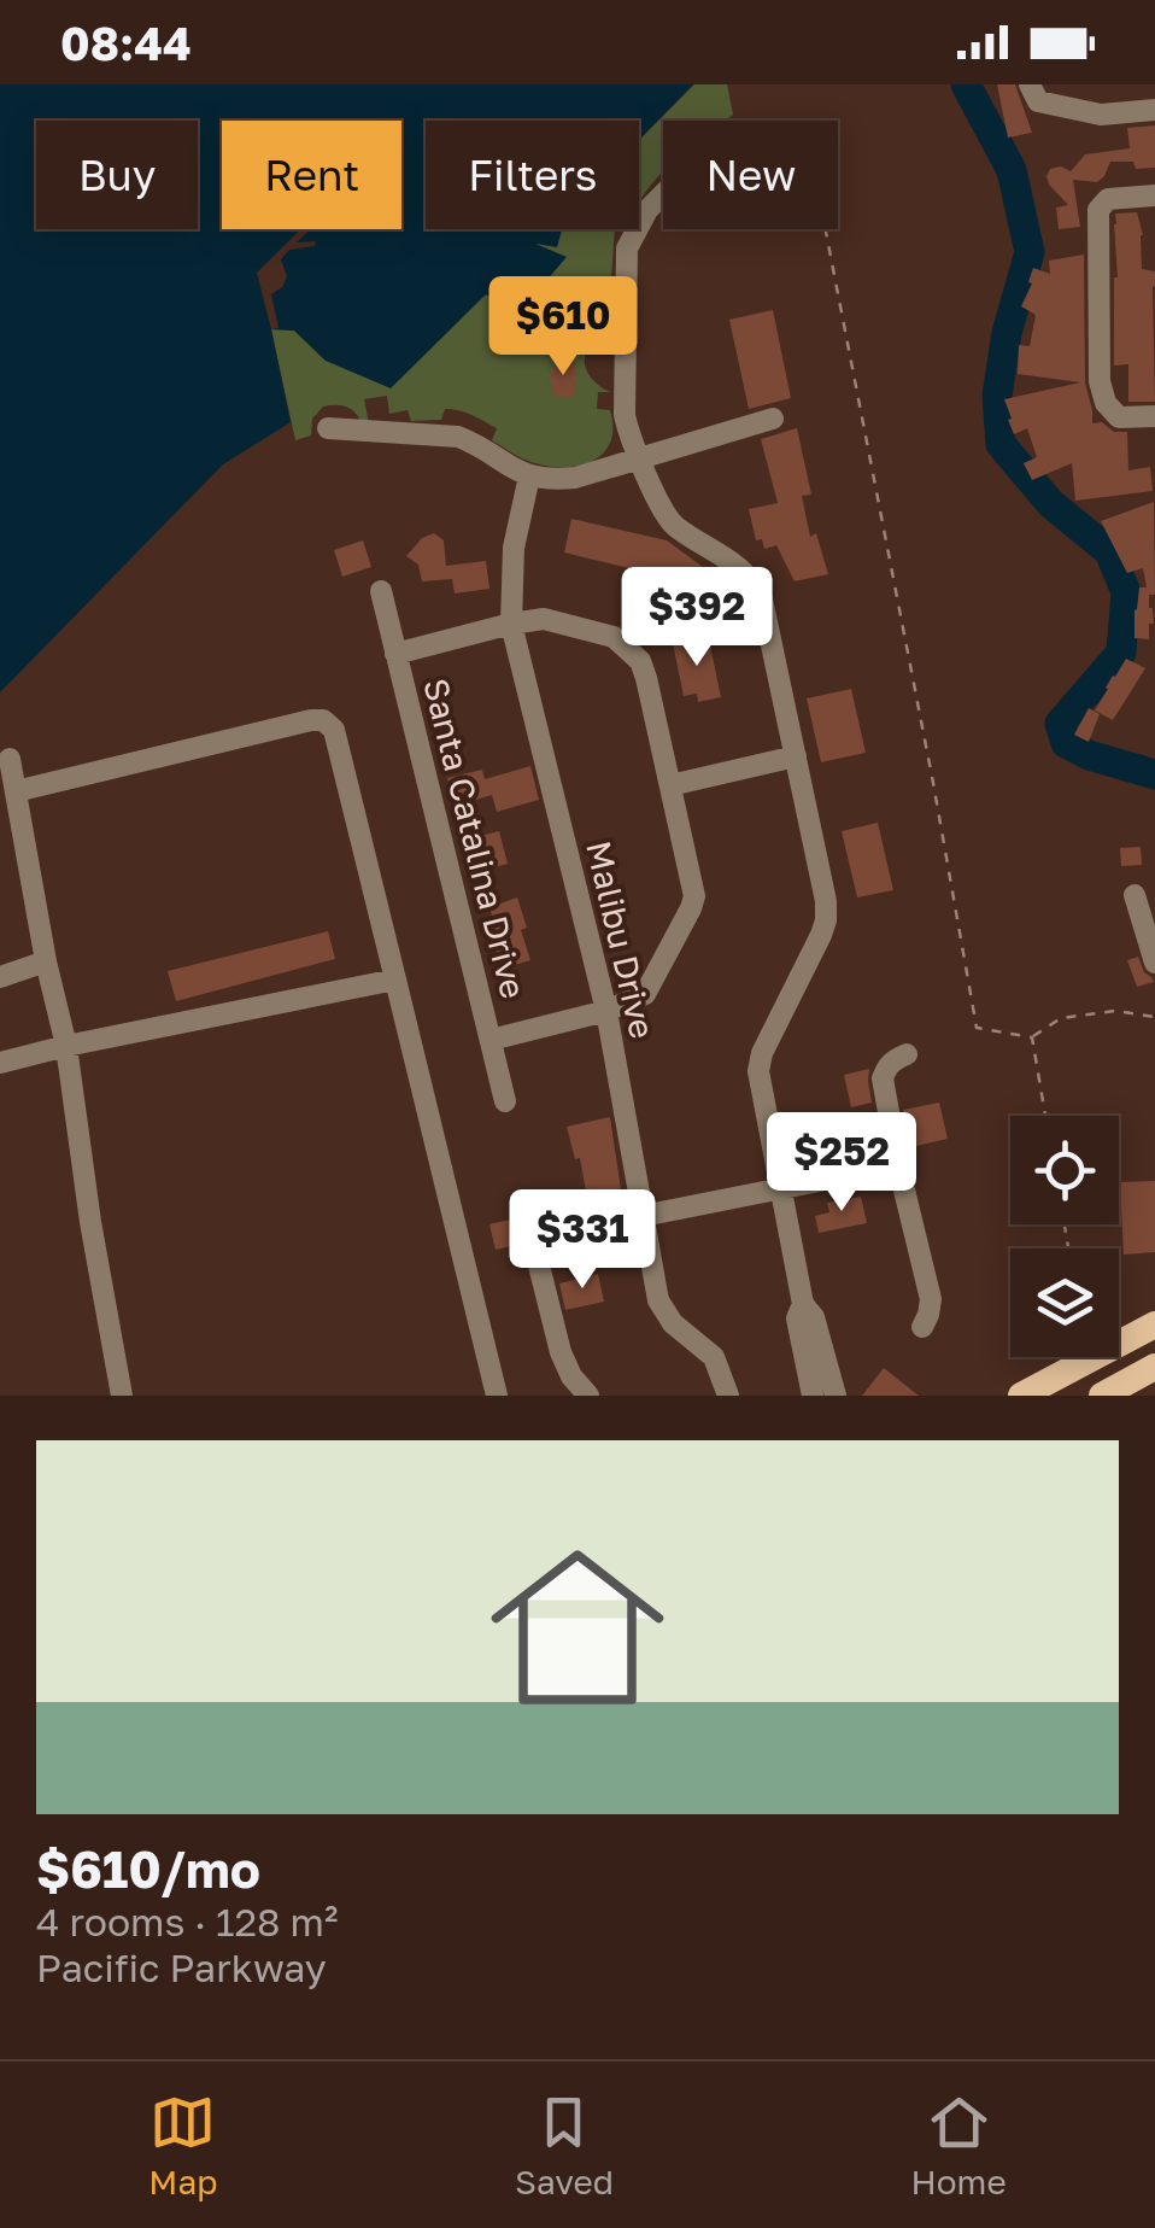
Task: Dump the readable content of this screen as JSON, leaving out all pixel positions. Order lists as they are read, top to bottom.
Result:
{
  "streets": {
    "street": ["Santa Catalina Drive", "Malibu Drive"]
  },
  "page": {
    "status": "08:44",
    "chip": [
      "Buy",
      "Rent",
      "Filters",
      "New"
    ],
    "price": [
      "$610",
      "$392",
      "$252",
      "$331"
    ],
    "list": [
      {
        "name": "$610/mo",
        "note": "4 rooms · 128 m² · Pacific Parkway"
      }
    ],
    "tabs": ["Map", "Saved", "Home"]
  }
}
